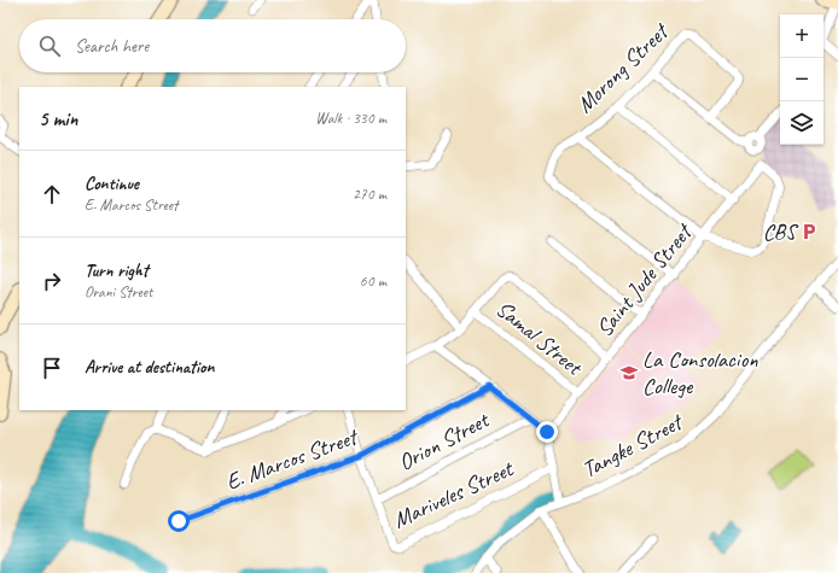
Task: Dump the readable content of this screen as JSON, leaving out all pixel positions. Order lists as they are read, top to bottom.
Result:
{
  "streets": {
    "street": [
      "Morong Street",
      "Saint Jude Street",
      "Samal Street",
      "Orion Street",
      "Tangke Street",
      "E. Marcos Street",
      "Mariveles Street"
    ]
  },
  "crossings": [
    ["Morong Street", "Saint Jude Street"],
    ["Saint Jude Street", "Samal Street"],
    ["Orion Street", "Mariveles Street"],
    ["E. Marcos Street", "Mariveles Street"]
  ],
  "places": {
    "parking": ["CBS"],
    "school or university": ["La Consolacion College"]
  },
  "page": {
    "map_buttons": ["+", "−"],
    "search": "Search here",
    "heading": ["5 min", "Walk · 330 m"],
    "list": [
      ["Continue", "E. Marcos Street", "270 m"],
      ["Turn right", "Orani Street", "60 m"],
      "Arrive at destination"
    ]
  }
}
